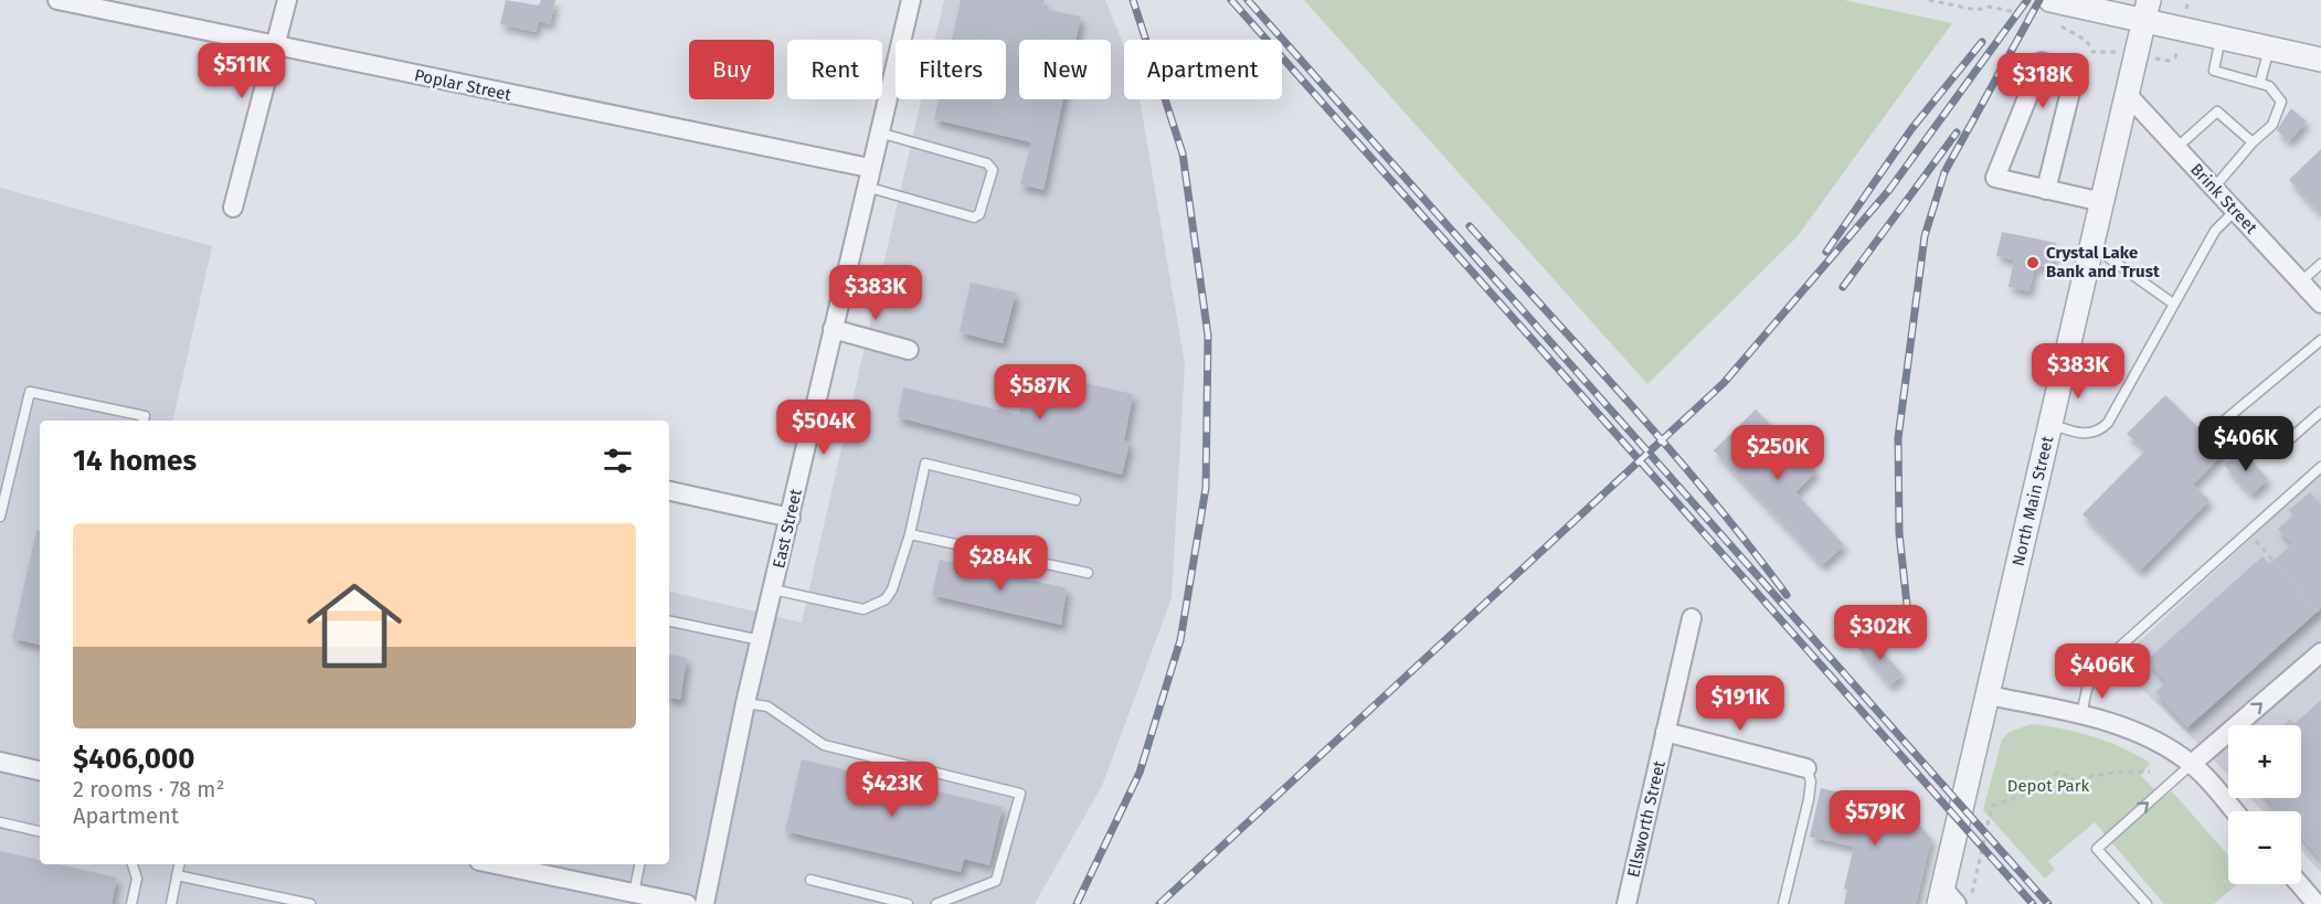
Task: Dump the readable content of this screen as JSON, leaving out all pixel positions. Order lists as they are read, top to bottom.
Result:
{
  "streets": {
    "street": [
      "Poplar Street",
      "Brink Street",
      "North Main Street",
      "East Street",
      "Ellsworth Street"
    ]
  },
  "crossings": [
    ["Poplar Street", "East Street"],
    ["Brink Street", "North Main Street"]
  ],
  "parks": ["Depot Park"],
  "places": ["Crystal Lake Bank and Trust"],
  "page": {
    "chip": [
      "Buy",
      "Rent",
      "Filters",
      "New",
      "Apartment"
    ],
    "price": [
      "$511K",
      "$318K",
      "$383K",
      "$383K",
      "$587K",
      "$504K",
      "$406K",
      "$250K",
      "$284K",
      "$302K",
      "$406K",
      "$191K",
      "$423K",
      "$579K"
    ],
    "heading": "14 homes",
    "list": [
      {
        "name": "$406,000",
        "note": "2 rooms · 78 m² · Apartment"
      }
    ],
    "map_buttons": ["+", "−"]
  }
}
